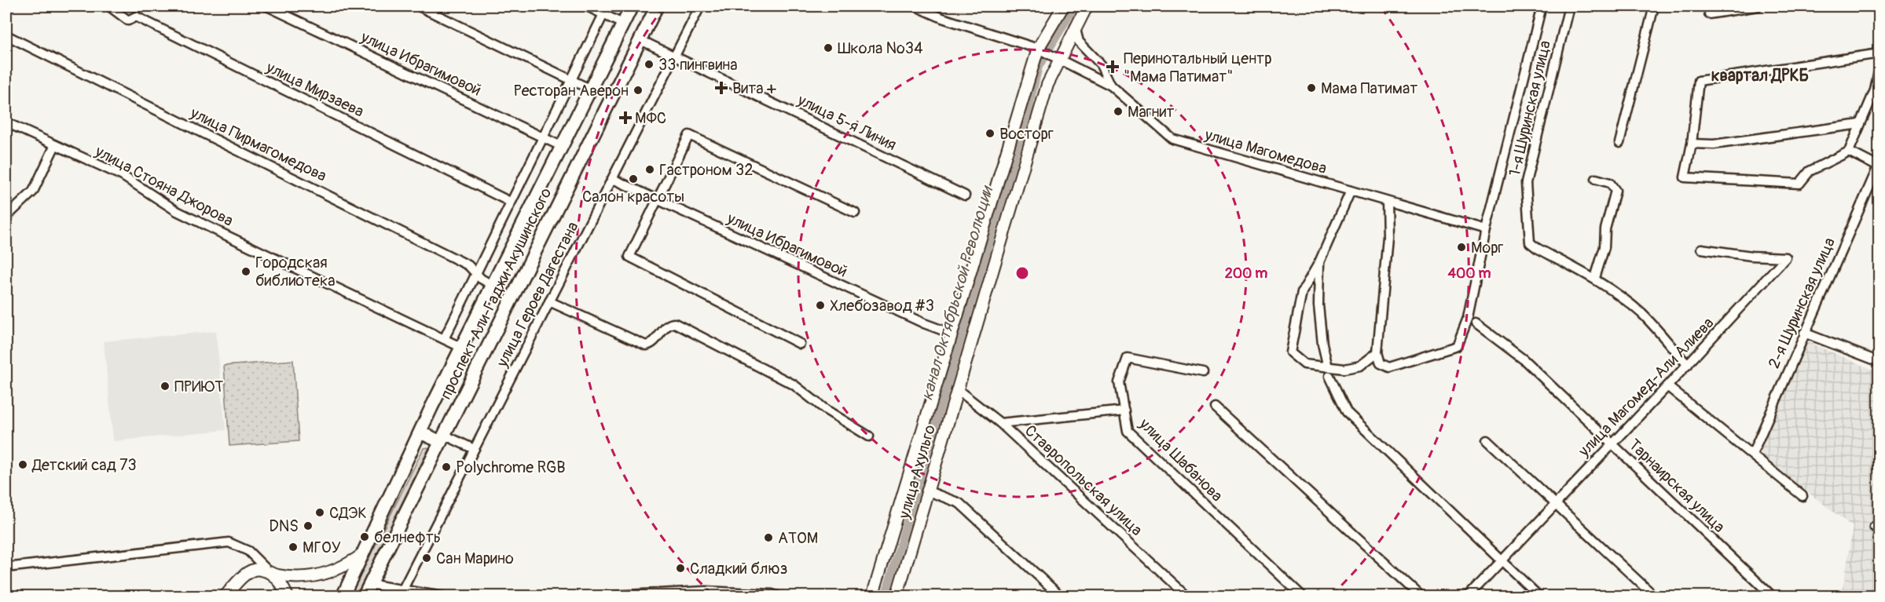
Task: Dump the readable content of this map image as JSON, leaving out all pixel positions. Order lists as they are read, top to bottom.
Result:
{
  "streets": {
    "main road": ["проспект Али-Гаджи Акушинского", "улица Ахульго"],
    "street": [
      "улица Ибрагимовой",
      "улица Мирзаева",
      "1-я Шуринская улица",
      "улица 5-я Линия",
      "улица Пирмагомедова",
      "улица Магомедова",
      "улица Стояна Джорова",
      "улица Героев Дагестана",
      "2-я Шуринская улица",
      "улица Магомед-Али Алиева",
      "улица Шабанова",
      "Ставропольская улица",
      "Тарнаирская улица"
    ]
  },
  "crossings": [
    ["улица Ибрагимовой", "проспект Али-Гаджи Акушинского"],
    ["улица Ибрагимовой", "улица Героев Дагестана"],
    ["1-я Шуринская улица", "улица Магомед-Али Алиева"],
    ["улица 5-я Линия", "проспект Али-Гаджи Акушинского"],
    ["улица 5-я Линия", "улица Героев Дагестана"],
    ["улица Пирмагомедова", "проспект Али-Гаджи Акушинского"],
    ["улица Магомедова", "улица Ахульго"],
    ["улица Стояна Джорова", "проспект Али-Гаджи Акушинского"],
    ["улица Магомед-Али Алиева", "Тарнаирская улица"],
    ["улица Ахульго", "Ставропольская улица"]
  ],
  "districts": ["квартал ДРКБ"],
  "water": ["канал Октябрьской Революции"],
  "places": {
    "other": [
      "Школа №34",
      "33 пингвина",
      "Мама Патимат",
      "Ресторан Аверон",
      "Магнит",
      "Восторг",
      "Гастроном 32",
      "Салон красоты",
      "Морг",
      "Городская библиотека",
      "Хлебозавод #3",
      "ПРИЮТ",
      "Детский сад 73",
      "Polychrome RGB",
      "СДЭК",
      "DNS",
      "белнефть",
      "АТОМ",
      "МГОУ",
      "Сан Марино",
      "Сладкий блюз"
    ],
    "health": ["Перинотальный центр \"Мама Патимат\"", "Вита +", "МФС"]
  },
  "rings": ["200 m", "400 m"]
}
